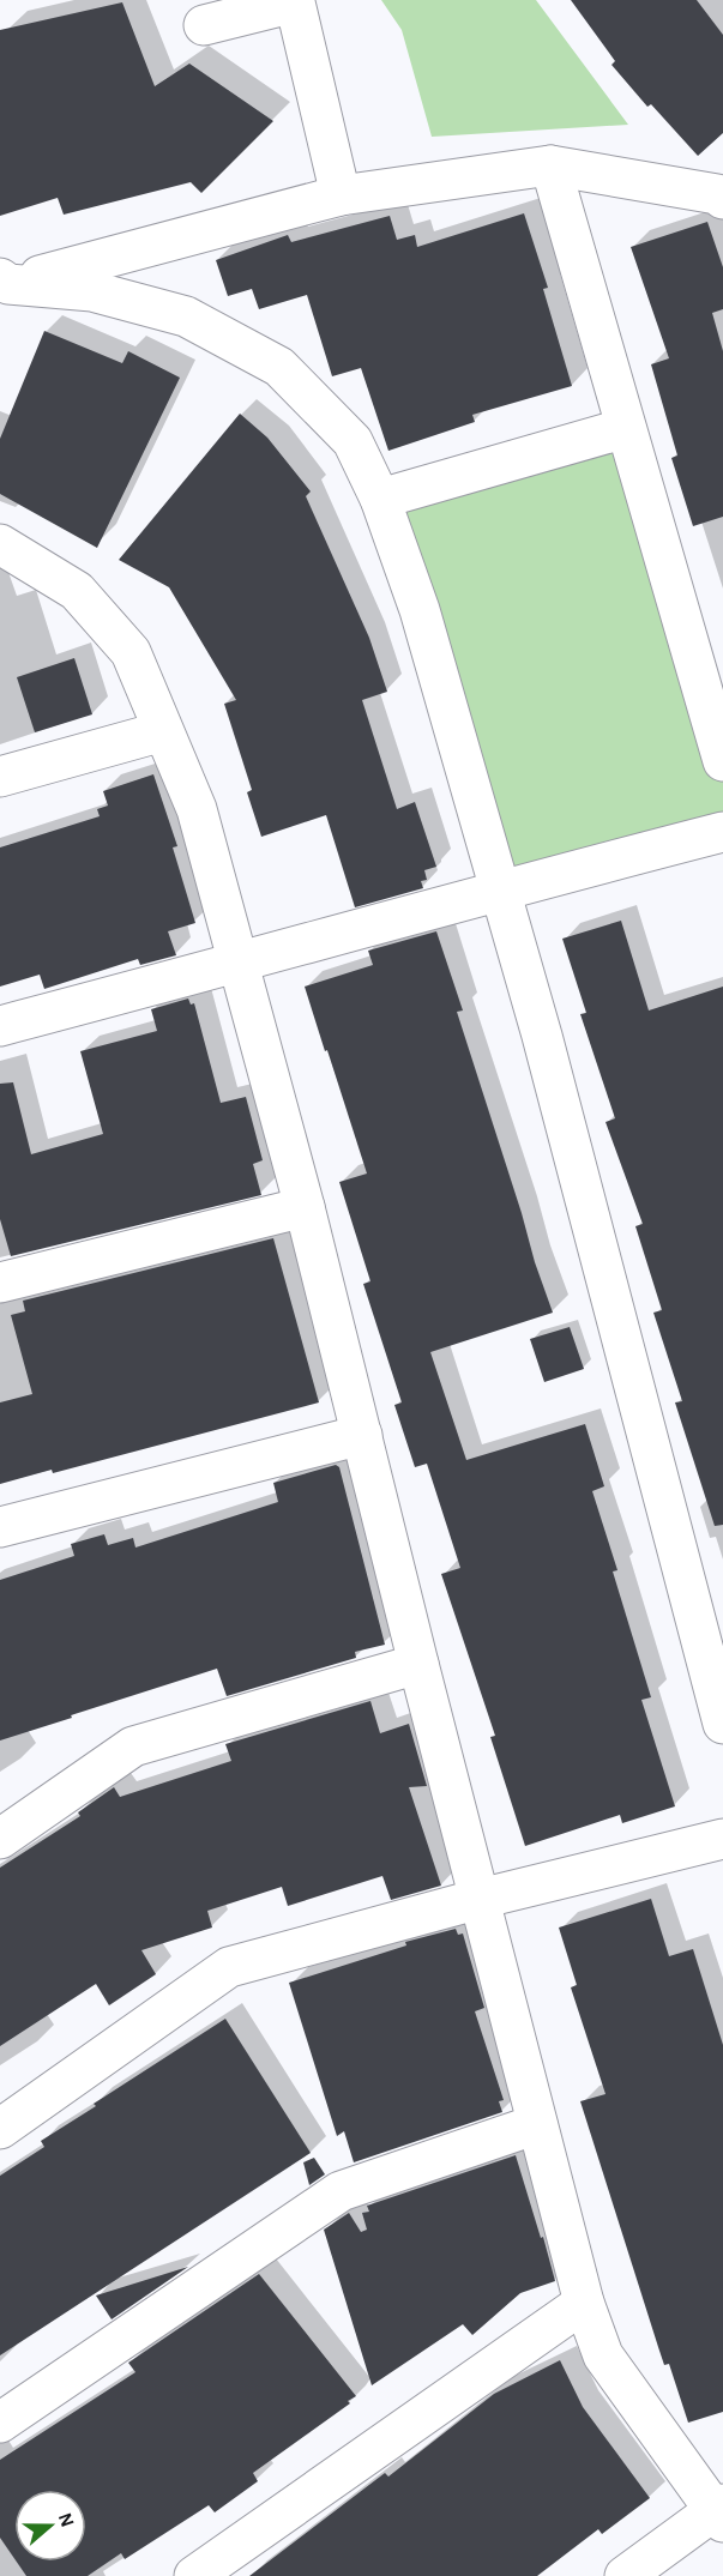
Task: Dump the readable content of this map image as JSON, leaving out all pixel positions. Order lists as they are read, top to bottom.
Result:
{
  "north": "right"
}
